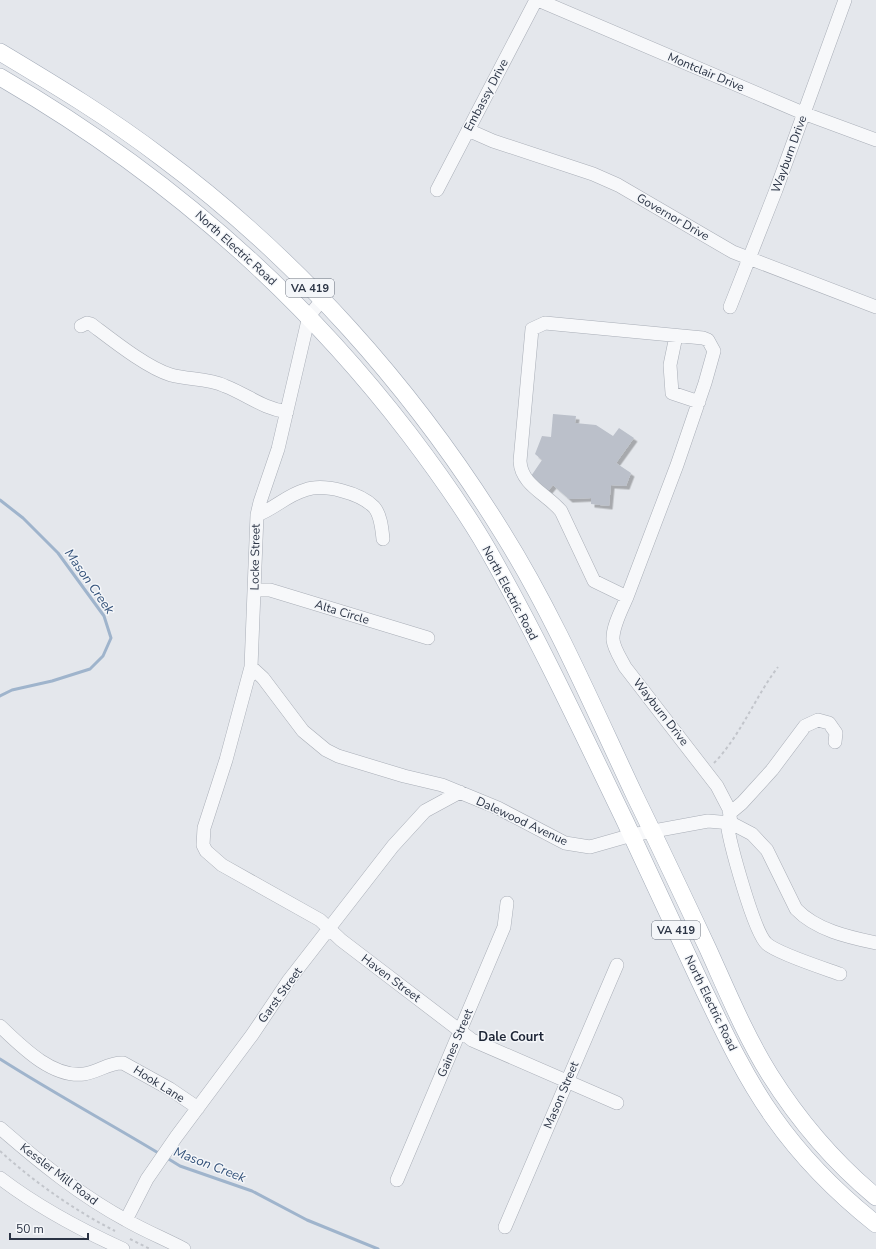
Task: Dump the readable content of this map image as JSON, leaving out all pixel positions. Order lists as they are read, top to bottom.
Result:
{
  "streets": {
    "main road": ["North Electric Road", "VA 419"],
    "street": [
      "Montclair Drive",
      "Embassy Drive",
      "Wayburn Drive",
      "Governor Drive",
      "Locke Street",
      "Alta Circle",
      "Dalewood Avenue",
      "Haven Street",
      "Garst Street",
      "Gaines Street",
      "Hook Lane",
      "Mason Street",
      "Kessler Mill Road"
    ]
  },
  "crossings": [
    ["Montclair Drive", "Embassy Drive"],
    ["Montclair Drive", "Wayburn Drive"],
    ["Embassy Drive", "Governor Drive"],
    ["Wayburn Drive", "Governor Drive"],
    ["Wayburn Drive", "Dalewood Avenue"],
    ["North Electric Road", "Locke Street"],
    ["North Electric Road", "Dalewood Avenue"],
    ["Locke Street", "Alta Circle"],
    ["Locke Street", "Dalewood Avenue"],
    ["Locke Street", "Haven Street"],
    ["Dalewood Avenue", "Garst Street"],
    ["Haven Street", "Garst Street"],
    ["Haven Street", "Gaines Street"],
    ["Haven Street", "Mason Street"],
    ["Garst Street", "Hook Lane"],
    ["Garst Street", "Kessler Mill Road"]
  ],
  "districts": ["Dale Court"],
  "water": ["Mason Creek"],
  "scale_bar": "50 m"
}
